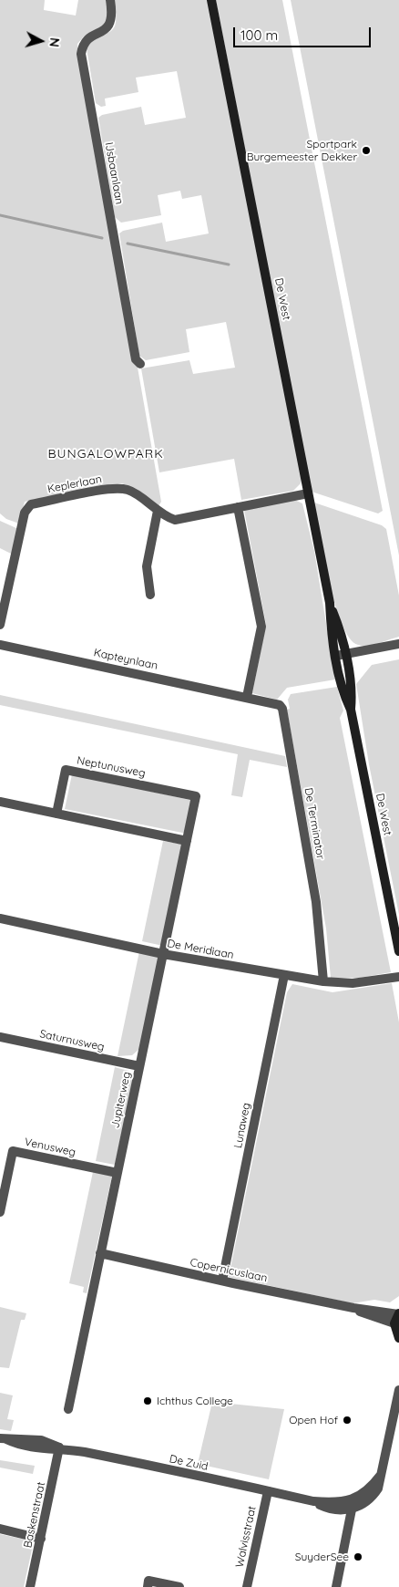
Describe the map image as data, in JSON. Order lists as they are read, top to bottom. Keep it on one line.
{"streets":{"main road":["De West"],"street":["IJsbaanlaan","Keplerlaan","Kapteynlaan","Neptunusweg","De Terminator","De Meridiaan","Saturnusweg","Jupiterweg","Lunaweg","Venusweg","Copernicuslaan","De Zuid","Baskenstraat","Walvisstraat"]},"crossings":[["De West","Keplerlaan"],["Kapteynlaan","De Terminator"],["Neptunusweg","Jupiterweg"],["De Terminator","De Meridiaan"],["De Meridiaan","Jupiterweg"],["De Meridiaan","Lunaweg"],["Saturnusweg","Jupiterweg"],["Jupiterweg","Venusweg"],["Jupiterweg","Copernicuslaan"],["Lunaweg","Copernicuslaan"],["De Zuid","Baskenstraat"],["De Zuid","Walvisstraat"]],"districts":["BUNGALOWPARK"],"places":["Sportpark Burgemeester Dekker","Ichthus College","Open Hof","SuyderSee"],"scale_bar":"100 m","north":"right"}
